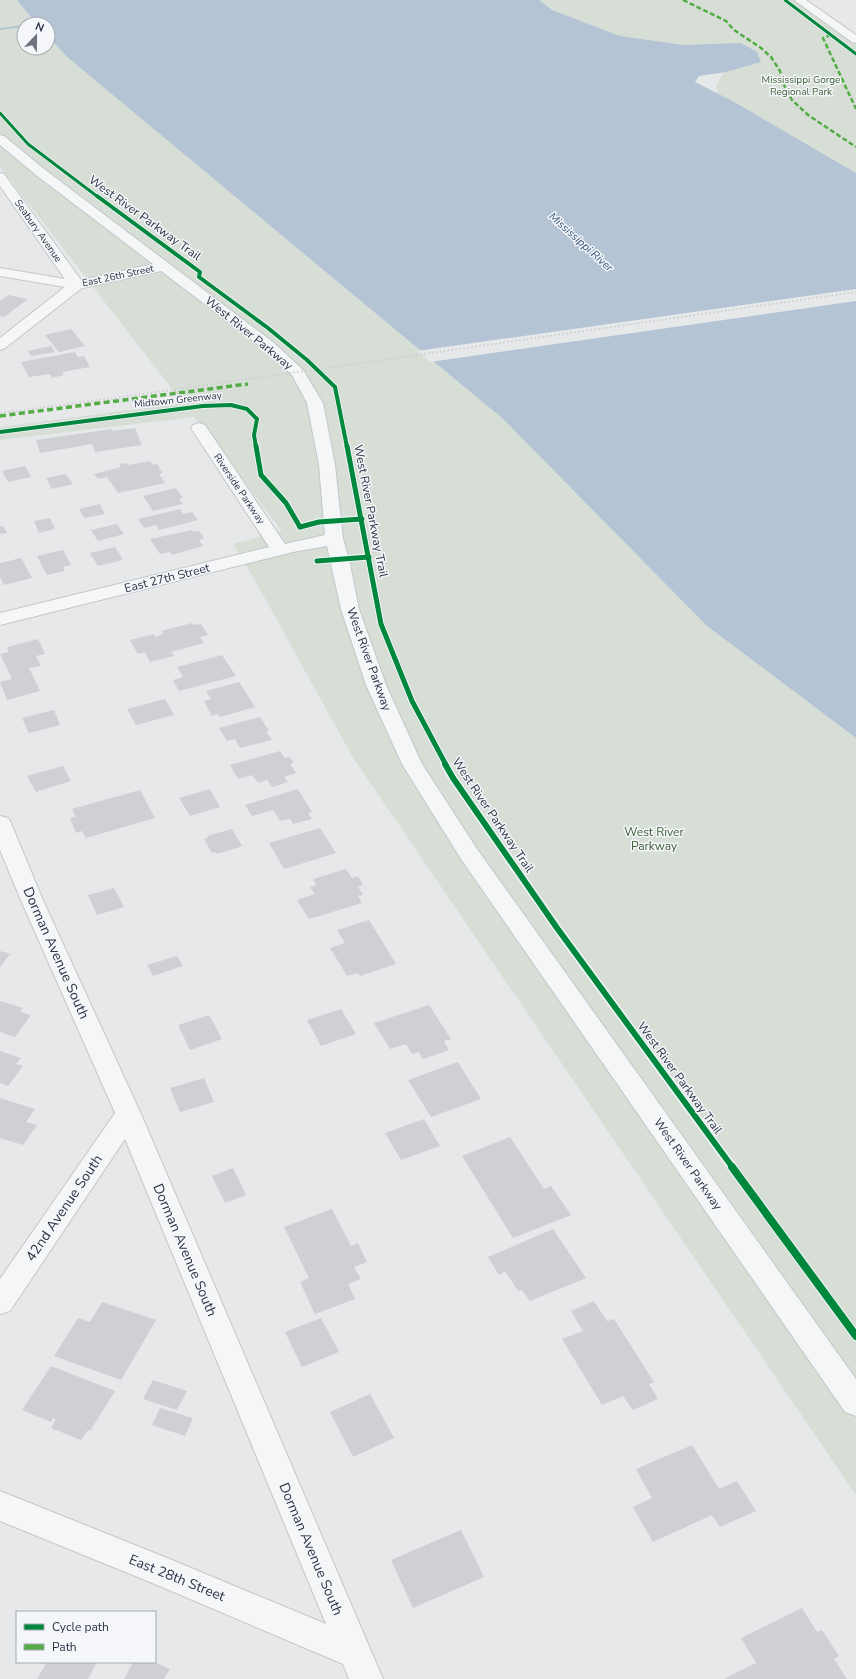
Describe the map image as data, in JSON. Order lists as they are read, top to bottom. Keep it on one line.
{"streets":{"street":["Seabury Avenue","East 26th Street","West River Parkway","Riverside Parkway","East 27th Street","Dorman Avenue South","42nd Avenue South","East 28th Street"],"cycle path":["West River Parkway Trail","Midtown Greenway"]},"crossings":[["Seabury Avenue","East 26th Street"],["East 26th Street","West River Parkway"],["West River Parkway","East 27th Street"],["Riverside Parkway","East 27th Street"],["Dorman Avenue South","42nd Avenue South"],["Dorman Avenue South","East 28th Street"]],"water":["Mississippi River"],"parks":["Mississippi Gorge Regional Park","West River Parkway"],"legend":["Cycle path","Path"],"north":"top"}
